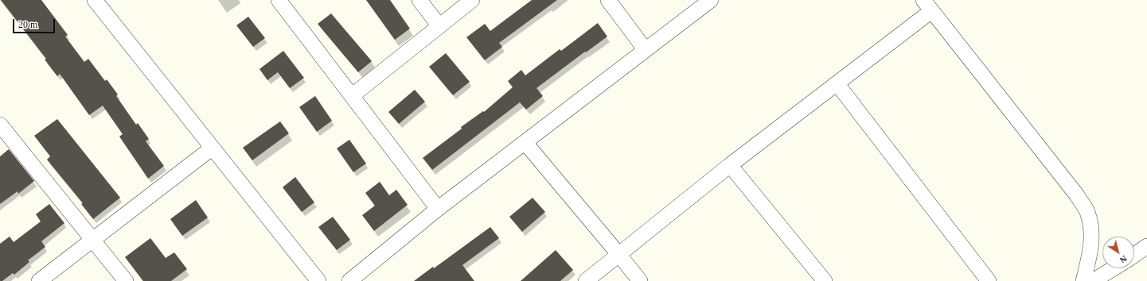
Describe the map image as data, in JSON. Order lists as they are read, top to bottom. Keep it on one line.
{"scale_bar":"20 m","north":"bottom right"}
